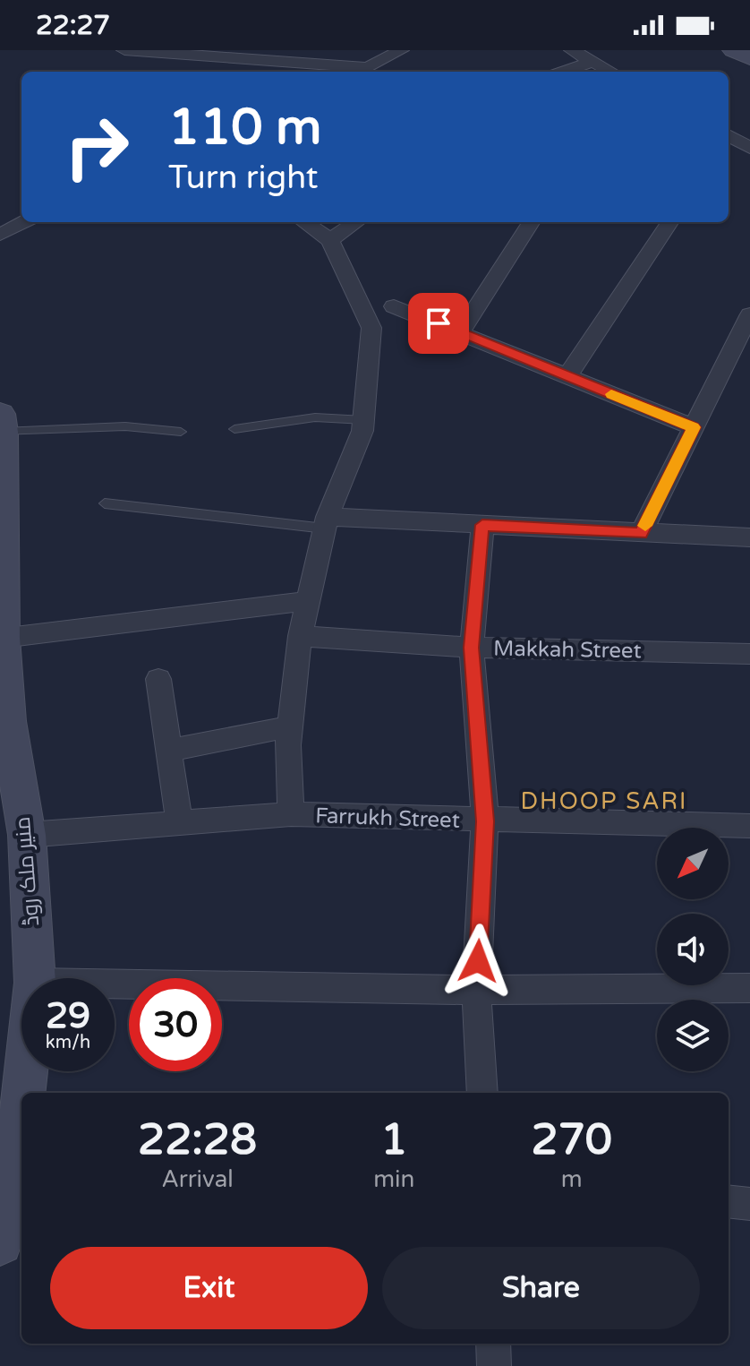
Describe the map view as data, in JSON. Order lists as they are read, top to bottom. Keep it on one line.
{"streets":{"street":["Makkah Street","Farrukh Street","منیر ملک روڈ"]},"crossings":[["Farrukh Street","منیر ملک روڈ"]],"districts":["DHOOP SARI"],"north":"bottom left","page":{"status":"22:27","turn":["110 m","Turn right"],"speed":"29 km/h","limit":"30","eta":["22:28","Arrival","1","min","270","m"],"buttons":["Exit","Share"]}}
